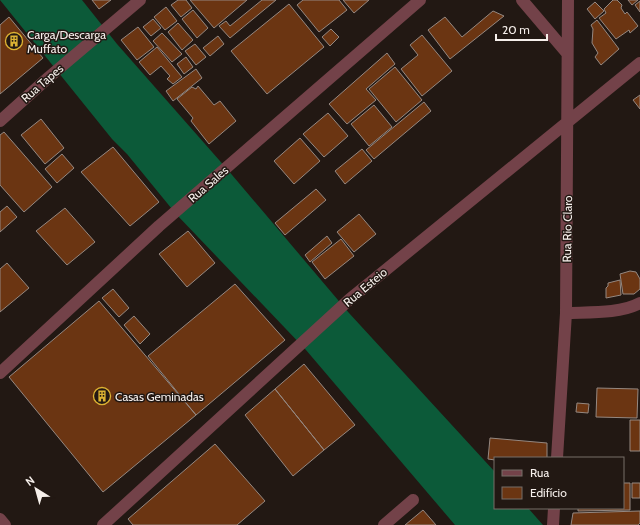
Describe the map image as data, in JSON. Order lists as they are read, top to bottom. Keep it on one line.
{"streets":{"street":["Rua Tapes","Rua Sales","Rua Rio Claro","Rua Esteio"]},"crossings":[["Rua Rio Claro","Rua Esteio"]],"places":{"building":["Carga/Descarga Muffato","Casas Geminadas"]},"legend":["Rua","Edifício"],"scale_bar":"20 m","north":"top left"}
